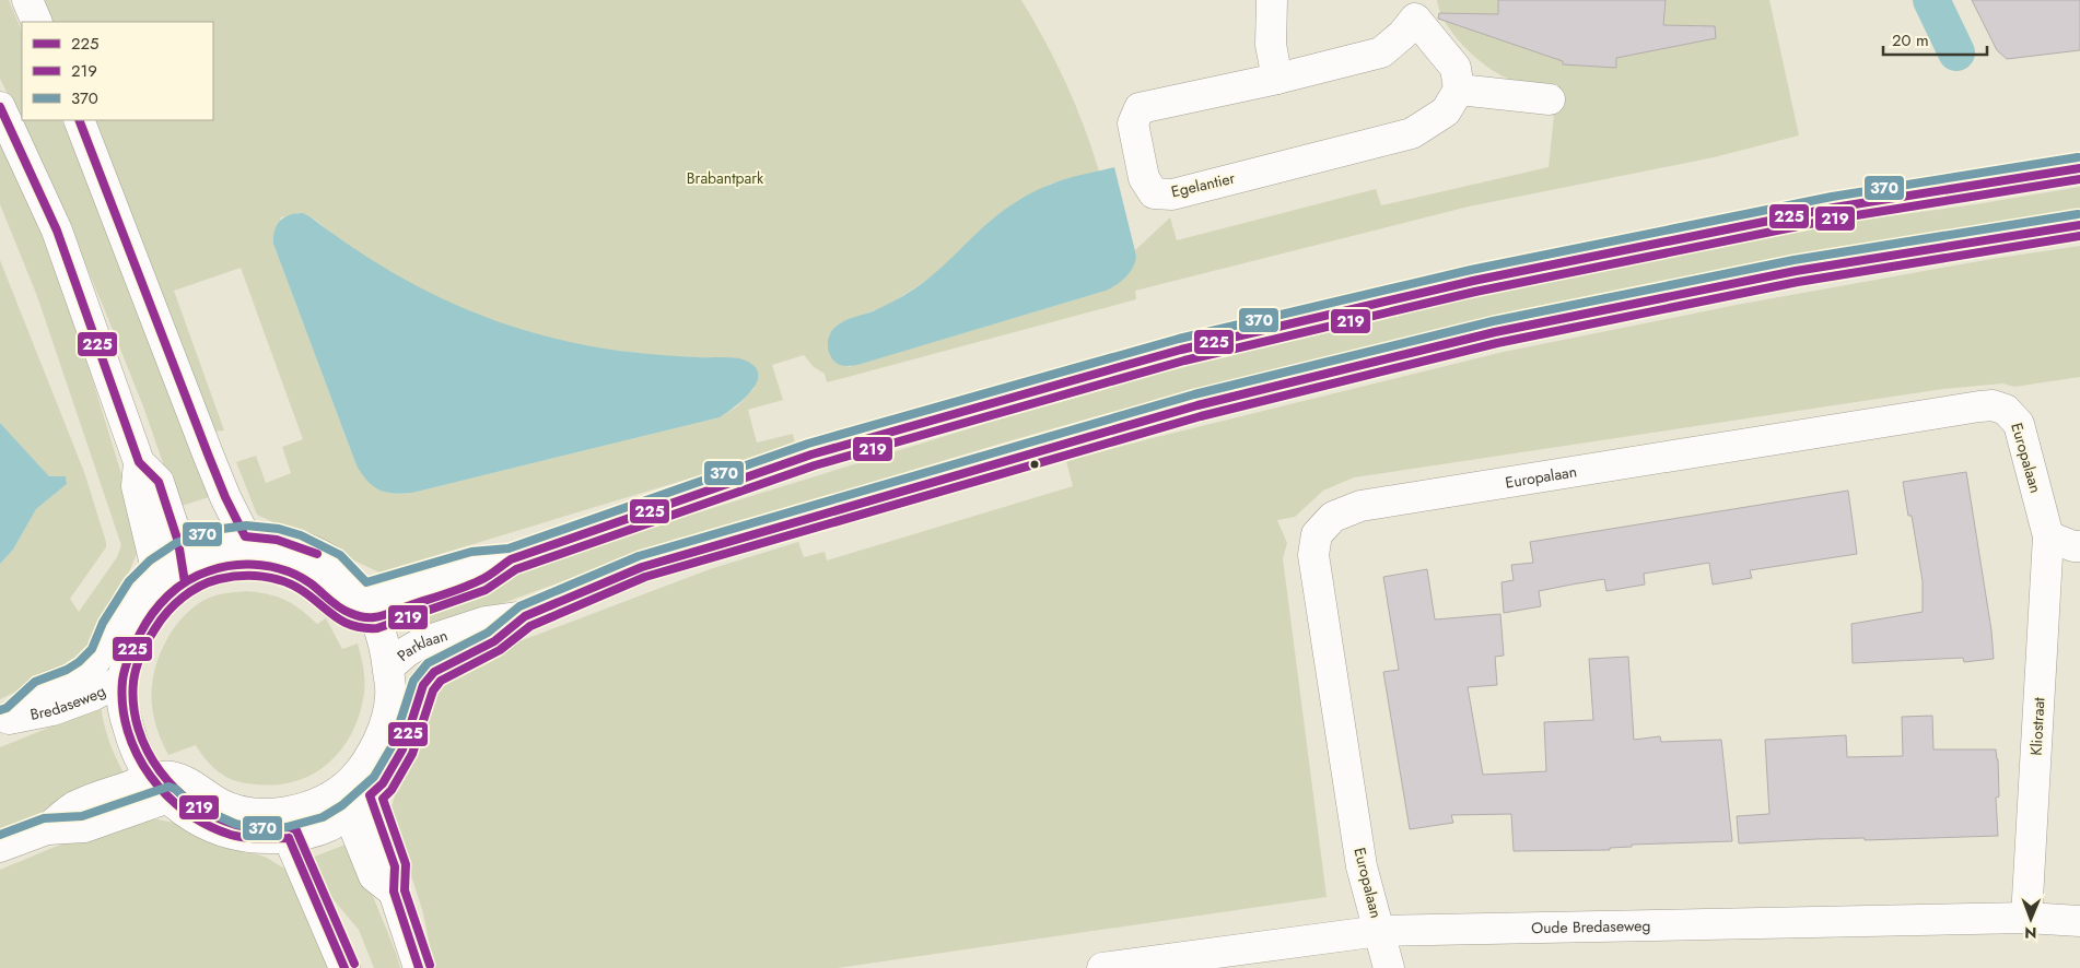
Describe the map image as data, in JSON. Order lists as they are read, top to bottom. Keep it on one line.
{"streets":{"street":["Egelantier","Europalaan","Parklaan","Bredaseweg","Kliostraat","Oude Bredaseweg"]},"crossings":[["Europalaan","Kliostraat"],["Europalaan","Oude Bredaseweg"],["Kliostraat","Oude Bredaseweg"]],"parks":["Brabantpark"],"lines":["transit line 225","transit line 370","transit line 219"],"legend":["225","219","370"],"scale_bar":"20 m","north":"bottom"}
